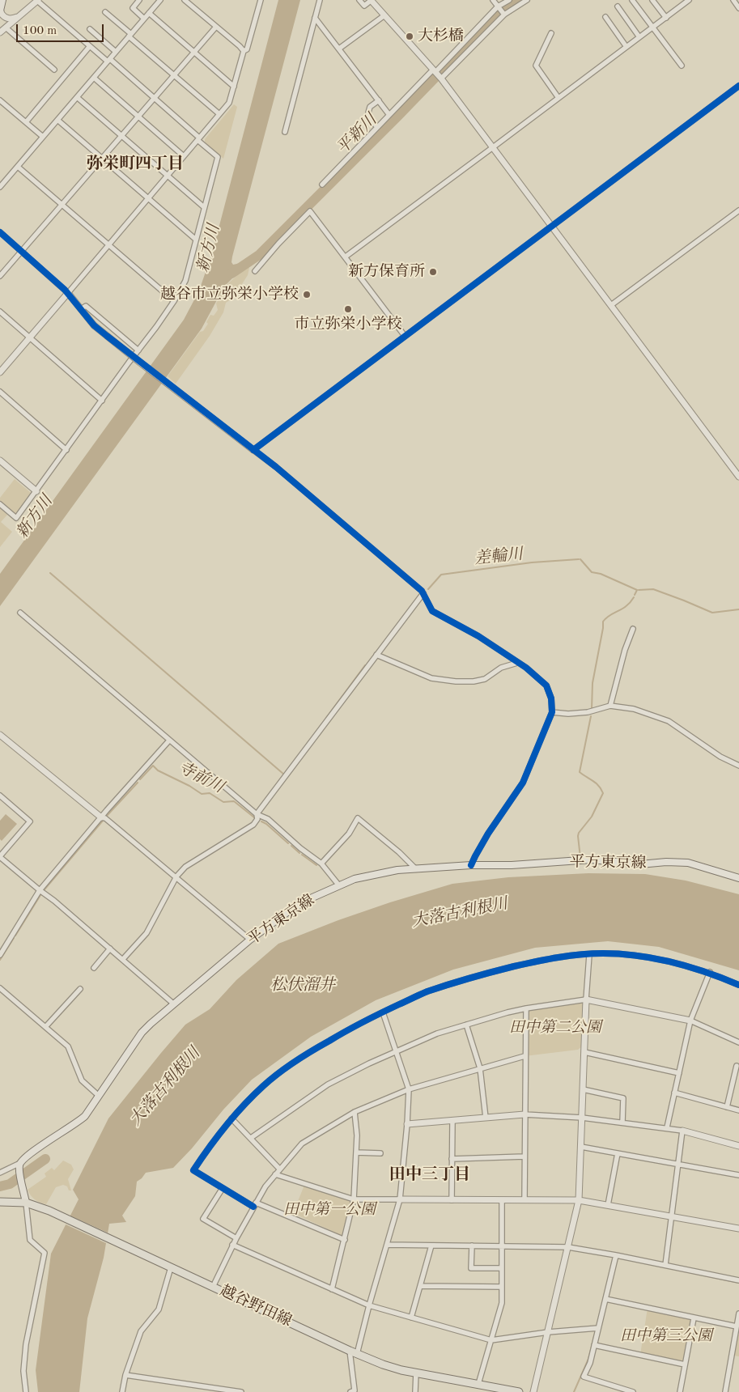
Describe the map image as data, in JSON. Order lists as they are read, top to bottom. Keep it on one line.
{"streets":{"main road":["平方東京線","越谷野田線"]},"districts":["弥栄町四丁目","田中三丁目"],"water":["平新川","新方川","差輪川","寺前川","大落古利根川","松伏溜井"],"parks":["田中第二公園","田中第一公園","田中第三公園"],"places":["大杉橋","新方保育所","越谷市立弥栄小学校","市立弥栄小学校"],"scale_bar":"100 m"}
